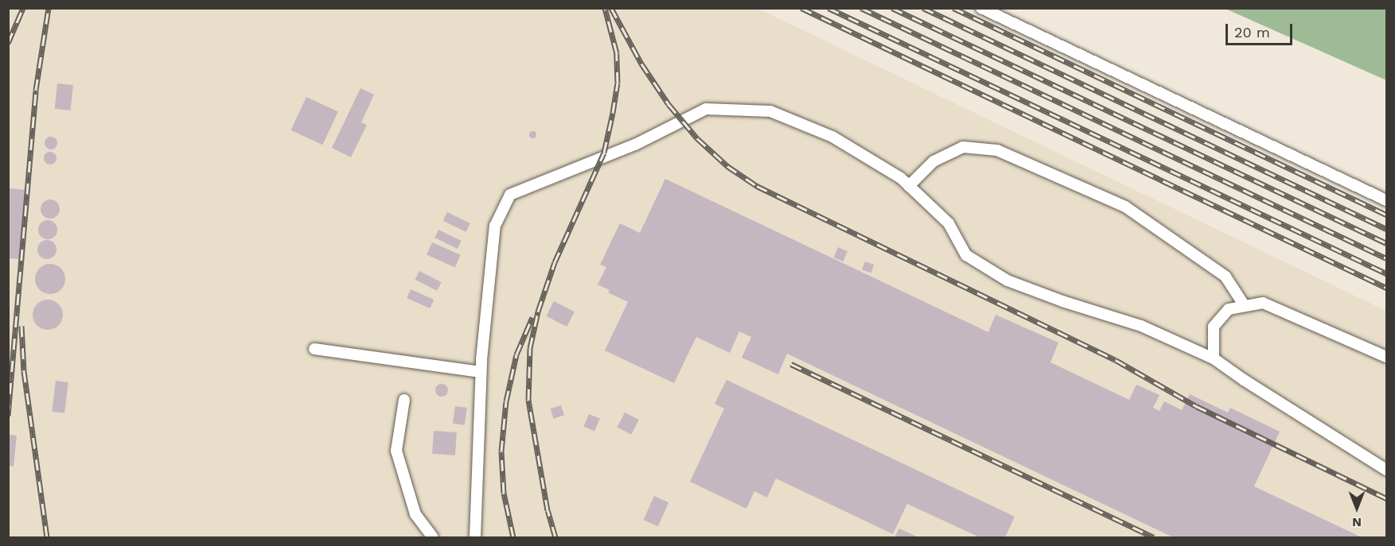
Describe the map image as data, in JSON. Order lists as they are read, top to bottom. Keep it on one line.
{"scale_bar":"20 m","north":"bottom"}
